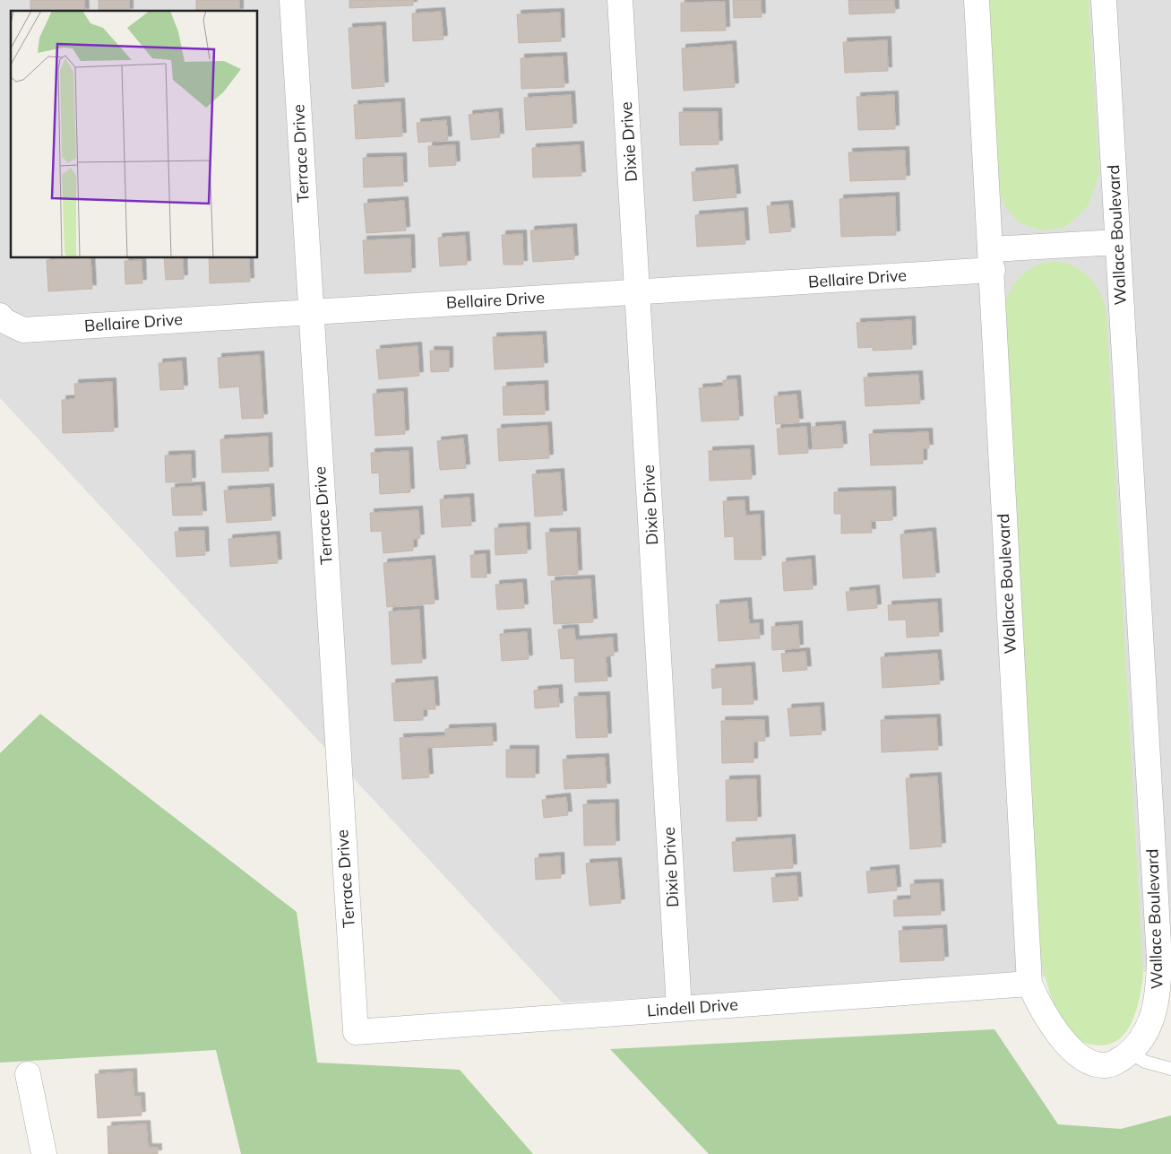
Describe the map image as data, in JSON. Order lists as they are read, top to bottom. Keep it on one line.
{"streets":{"street":["Dixie Drive","Terrace Drive","Wallace Boulevard","Bellaire Drive","Lindell Drive"]},"crossings":[["Dixie Drive","Bellaire Drive"],["Dixie Drive","Lindell Drive"],["Terrace Drive","Bellaire Drive"],["Terrace Drive","Lindell Drive"],["Wallace Boulevard","Bellaire Drive"],["Wallace Boulevard","Lindell Drive"]]}
